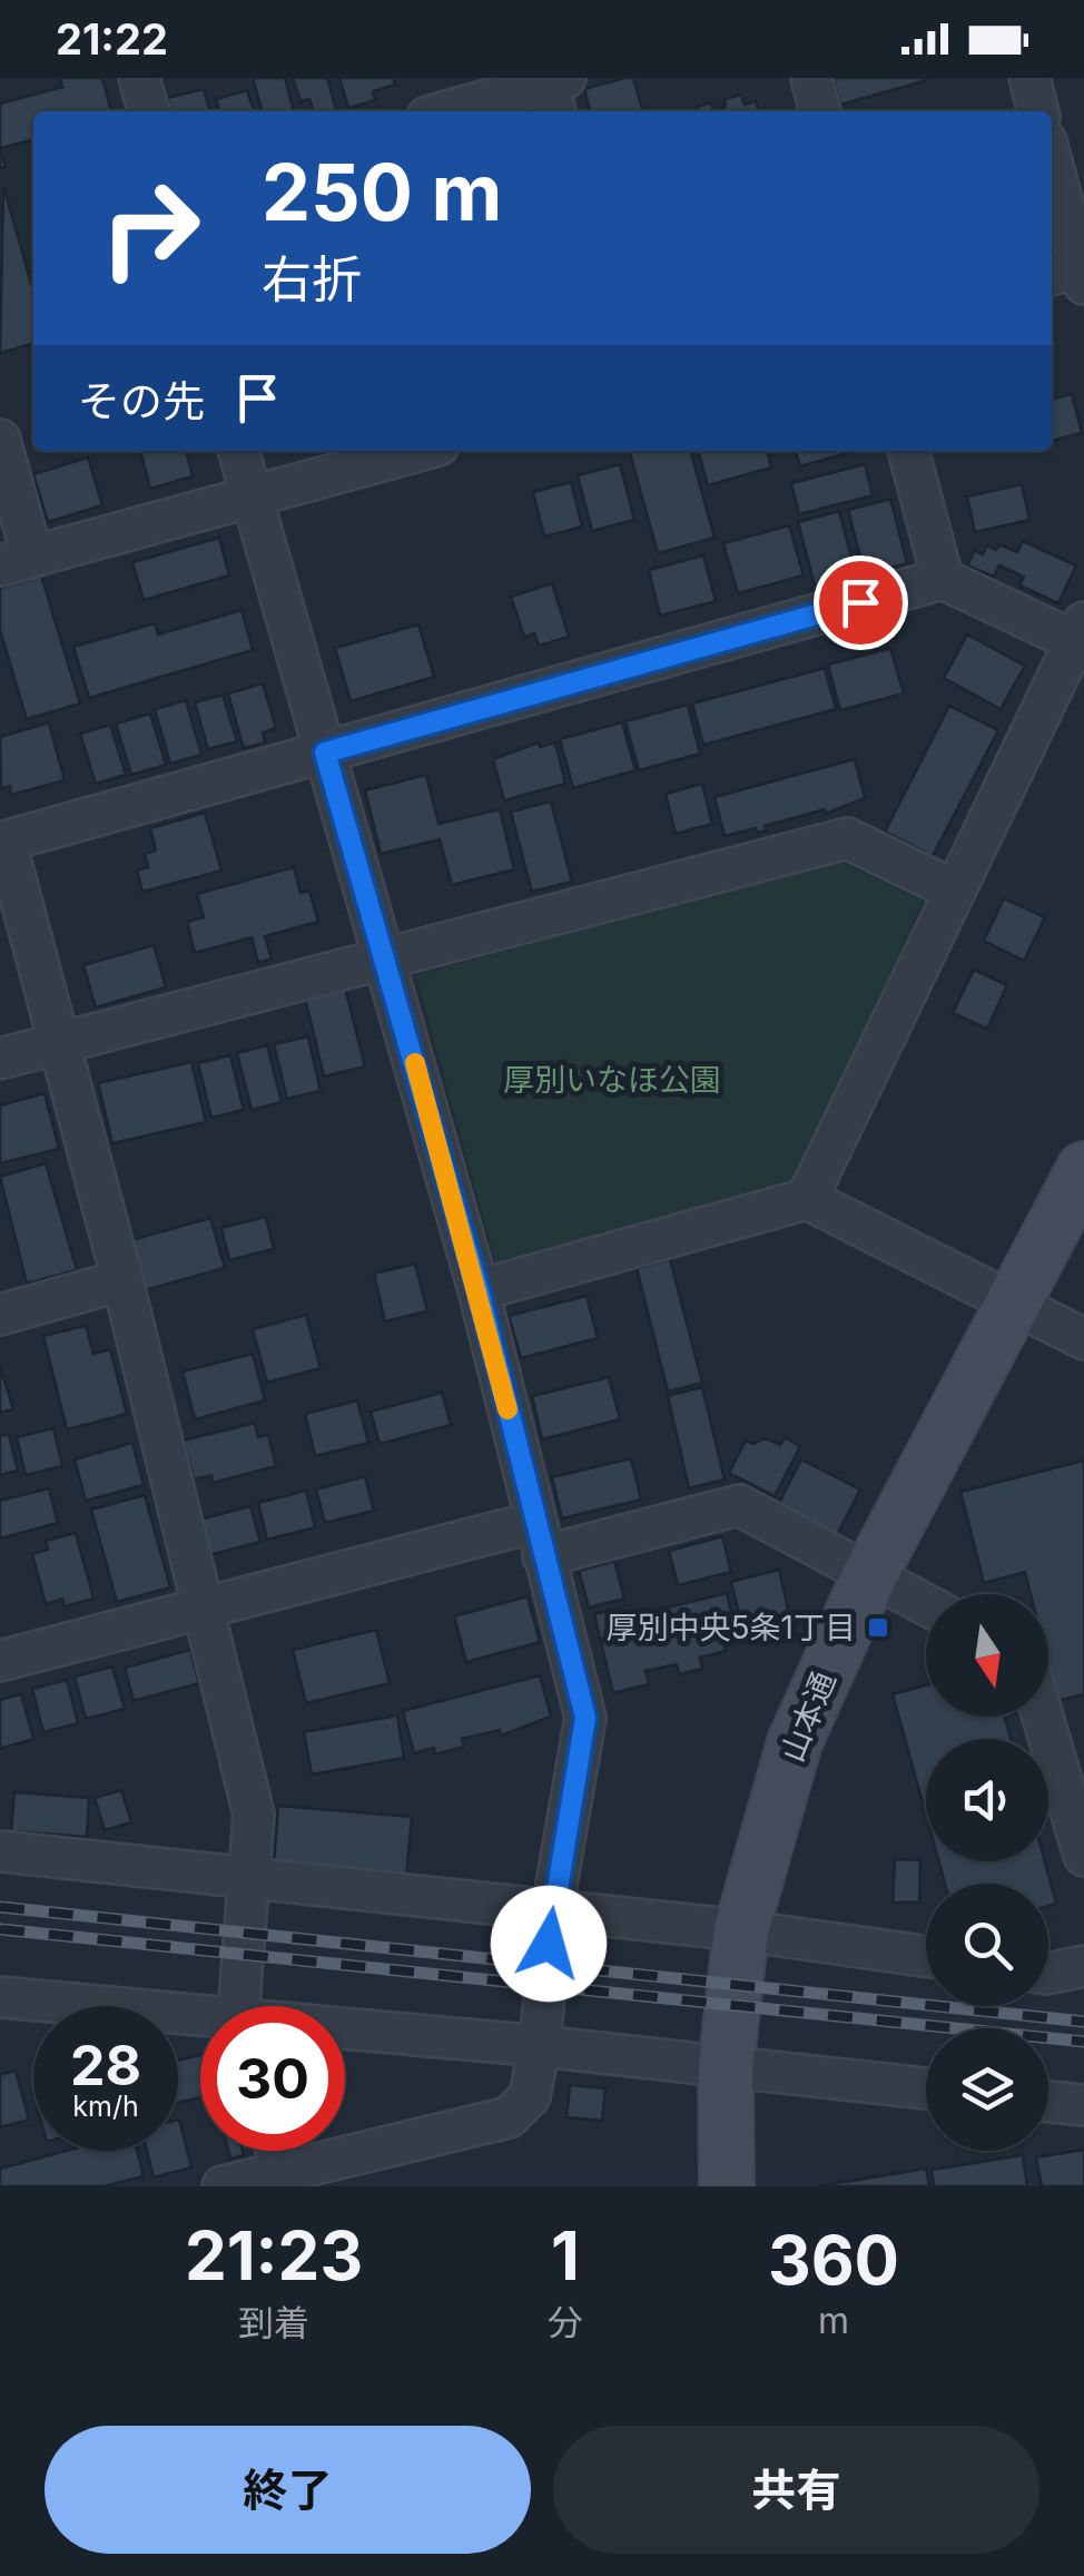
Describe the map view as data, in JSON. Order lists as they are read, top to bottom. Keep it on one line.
{"streets":{"street":["山本通"]},"parks":["厚別いなほ公園"],"places":{"transit":["厚別中央5条1丁目"]},"north":"bottom","page":{"status":"21:22","turn":["250 m","右折"],"then":"その先","speed":"28 km/h","limit":"30","eta":["21:23","到着","1","分","360","m"],"buttons":["終了","共有"]}}
